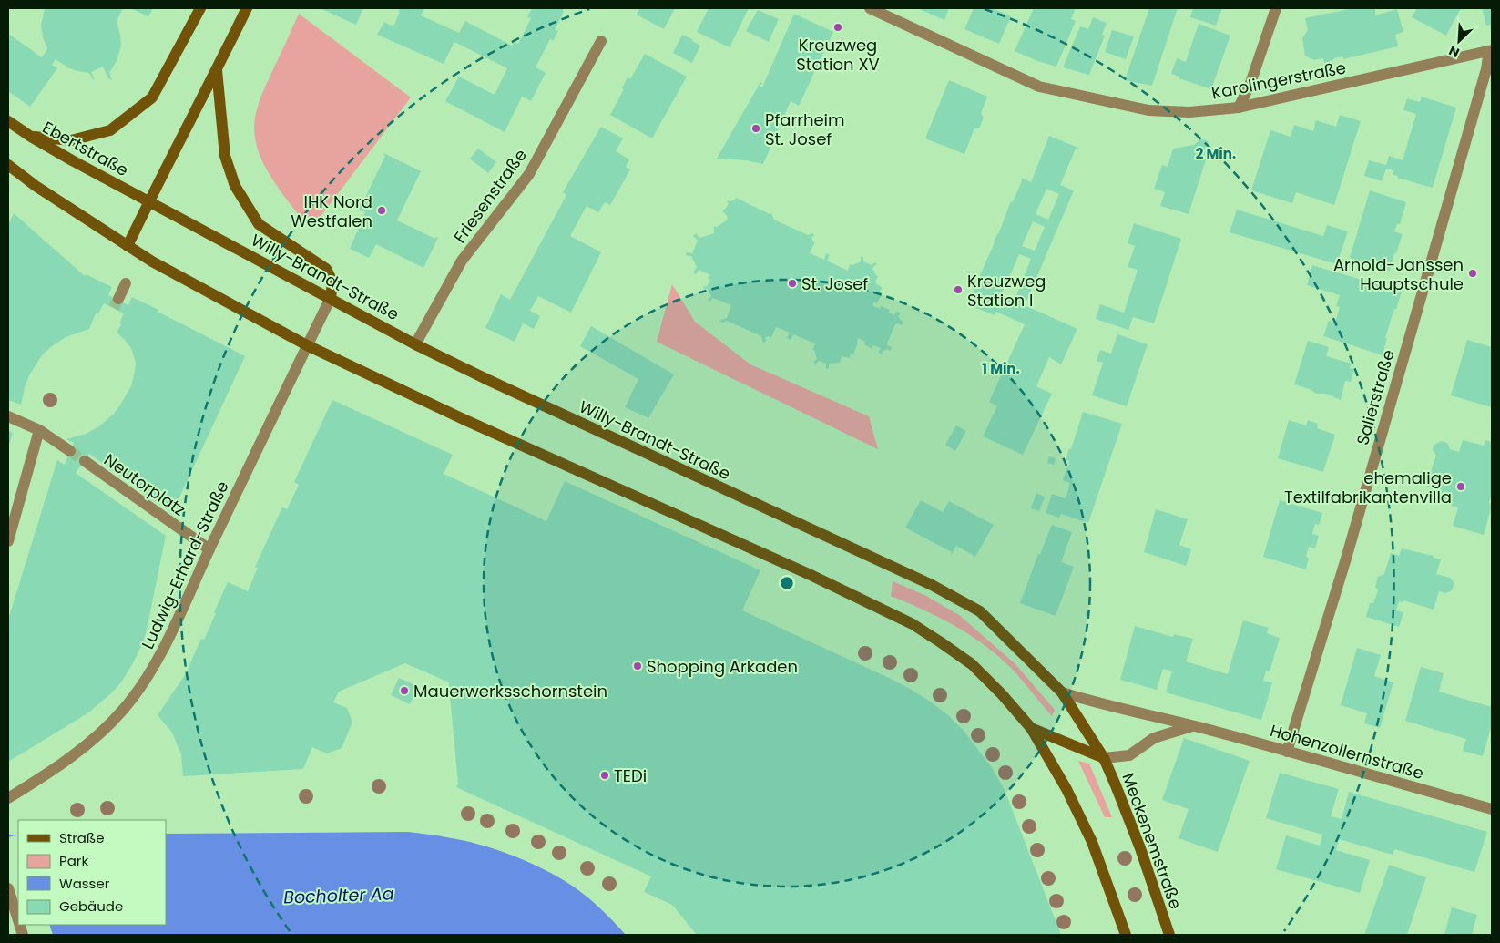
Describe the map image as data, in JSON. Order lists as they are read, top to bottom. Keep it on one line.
{"streets":{"main road":["Ebertstraße","Willy-Brandt-Straße","Meckenemstraße"],"street":["Karolingerstraße","Friesenstraße","Salierstraße","Neutorplatz","Ludwig-Erhard-Straße","Hohenzollernstraße"]},"crossings":[["Karolingerstraße","Salierstraße"],["Ebertstraße","Willy-Brandt-Straße"],["Friesenstraße","Willy-Brandt-Straße"],["Willy-Brandt-Straße","Ludwig-Erhard-Straße"],["Willy-Brandt-Straße","Hohenzollernstraße"],["Willy-Brandt-Straße","Meckenemstraße"],["Salierstraße","Hohenzollernstraße"],["Neutorplatz","Ludwig-Erhard-Straße"]],"water":["Bocholter Aa"],"places":["Kreuzweg Station XV","Pfarrheim St. Josef","IHK Nord Westfalen","Arnold-Janssen Hauptschule","St. Josef","Kreuzweg Station I","ehemalige Textilfabrikantenvilla","Shopping Arkaden","Mauerwerksschornstein","TEDi"],"legend":["Straße","Park","Wasser","Gebäude"],"north":"bottom left","rings":["2 Min.","1 Min."]}
